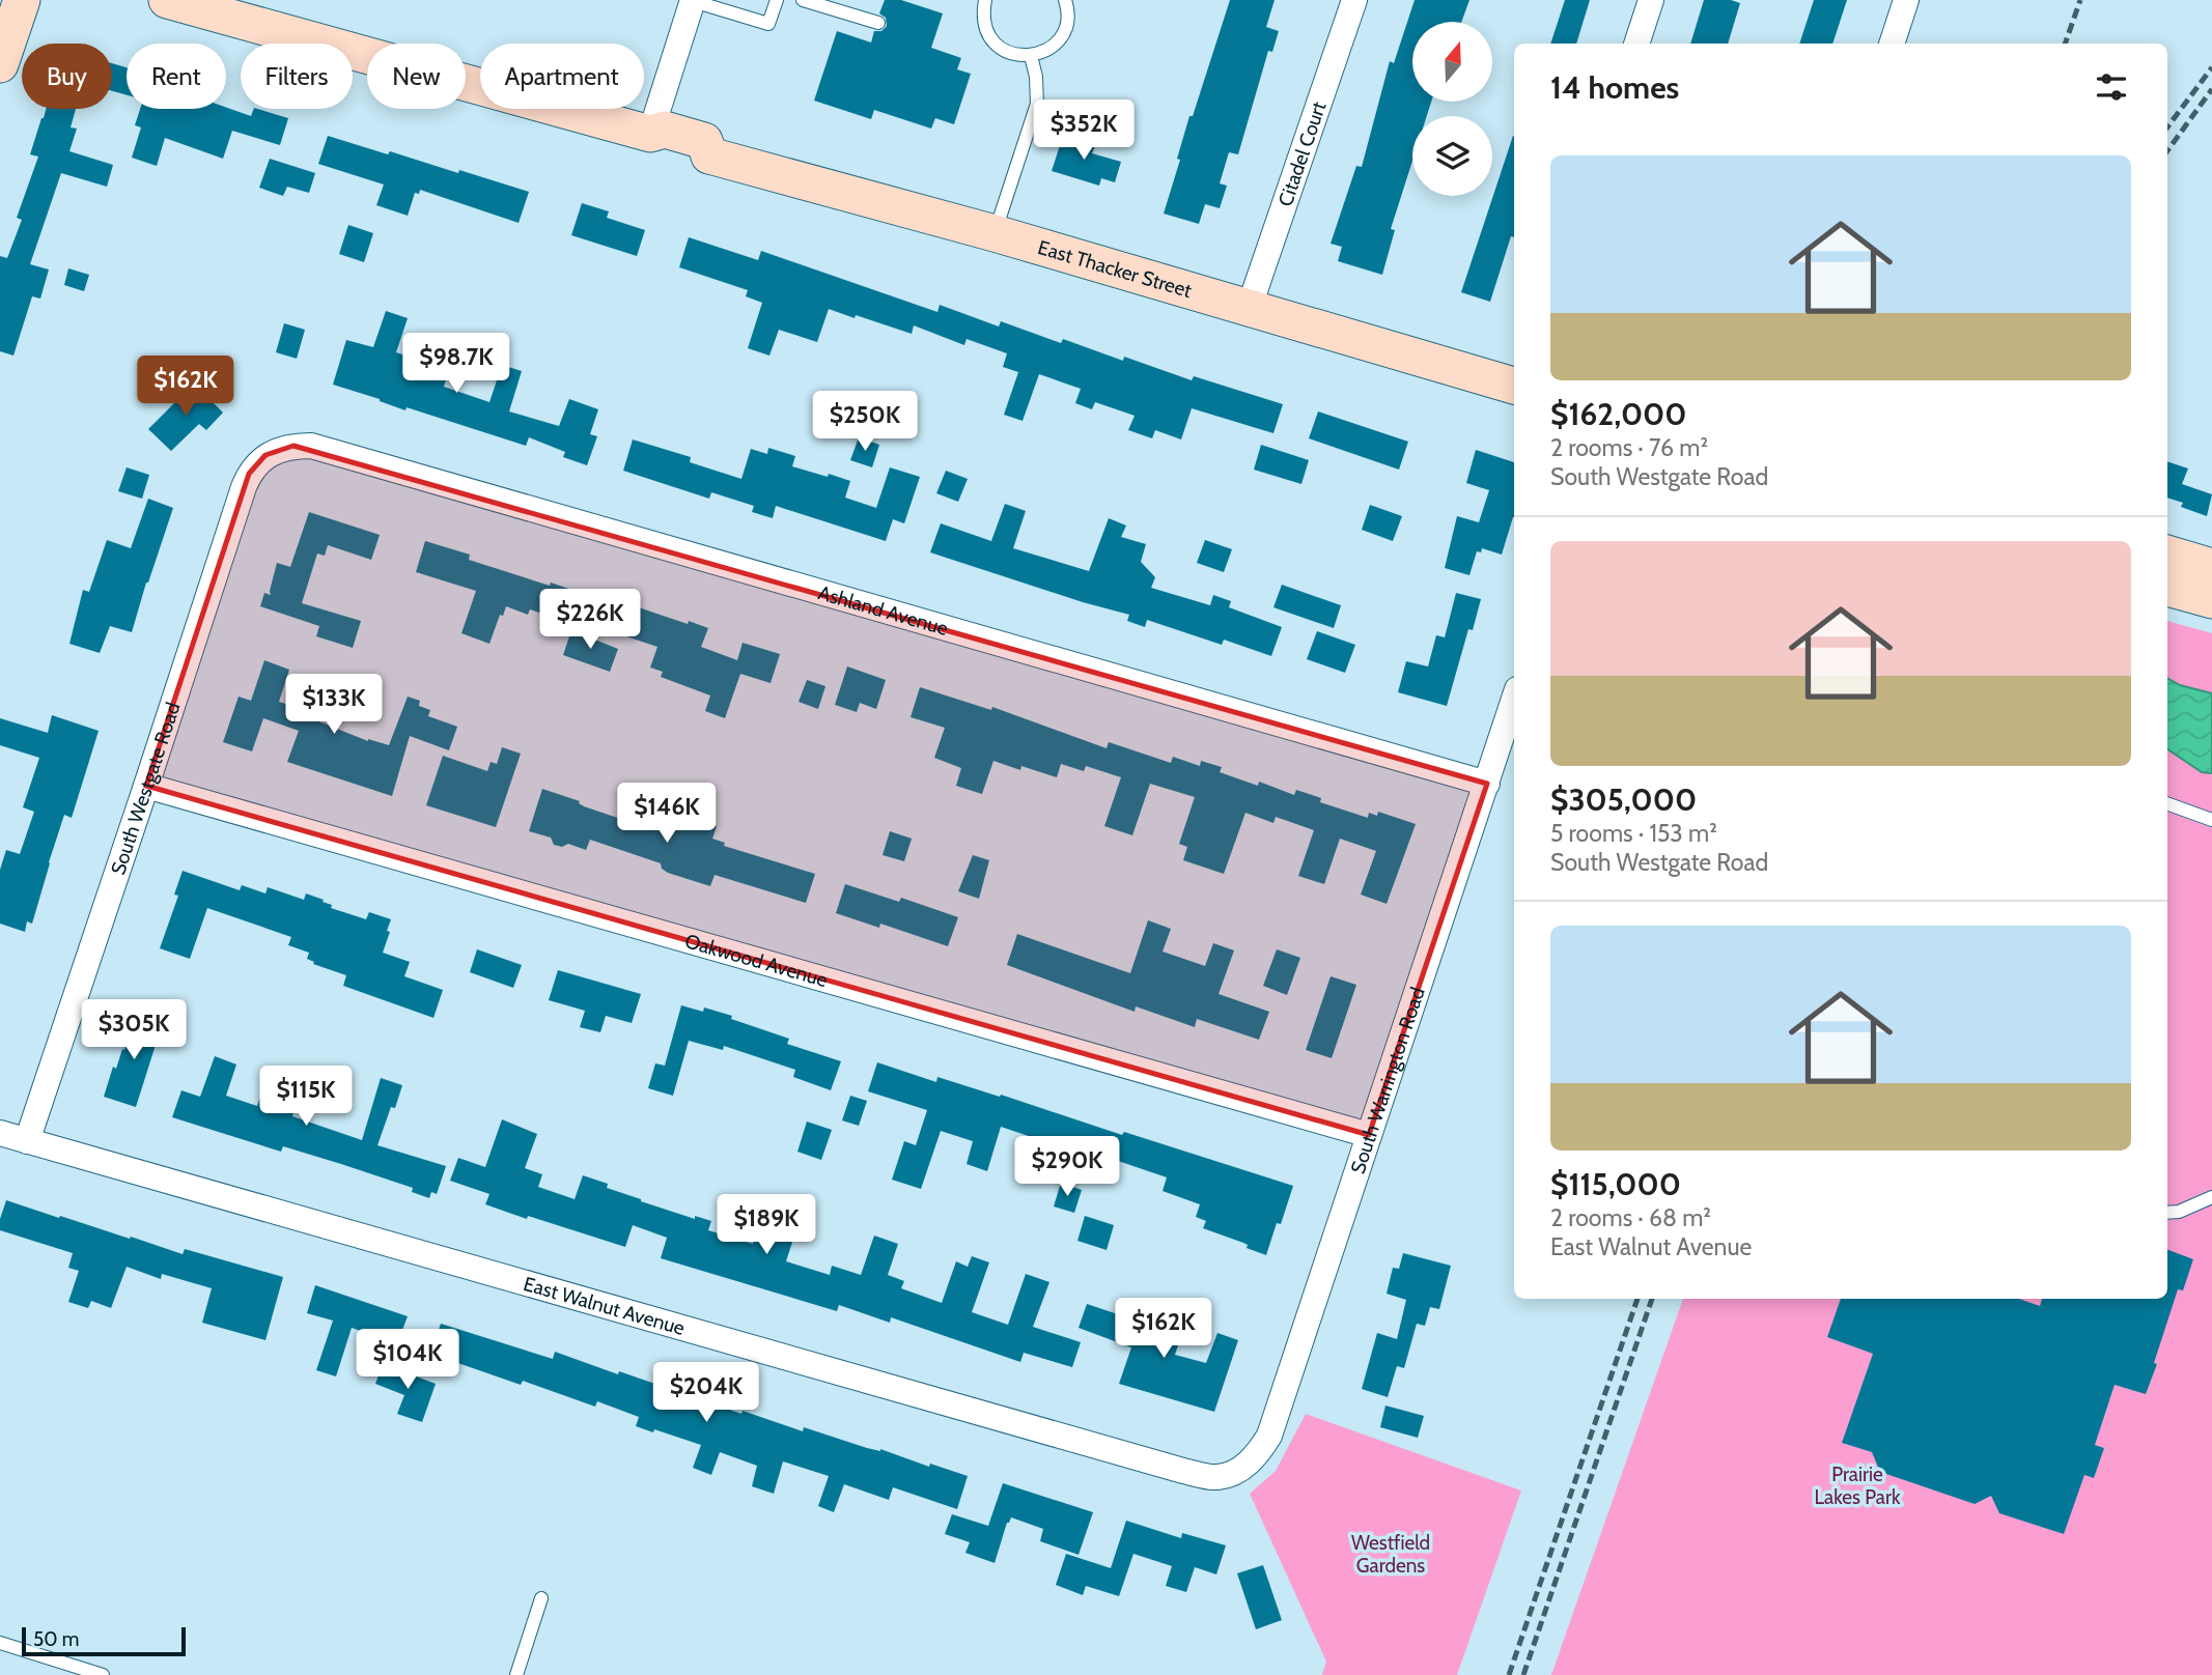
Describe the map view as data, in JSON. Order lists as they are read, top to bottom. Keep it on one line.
{"streets":{"main road":["East Thacker Street"],"street":["Citadel Court","Ashland Avenue","South Westgate Road","Oakwood Avenue","South Warrington Road","East Walnut Avenue"]},"crossings":[["Citadel Court","East Thacker Street"],["Ashland Avenue","South Westgate Road"],["Ashland Avenue","South Warrington Road"],["South Westgate Road","Oakwood Avenue"],["South Westgate Road","East Walnut Avenue"],["Oakwood Avenue","South Warrington Road"],["South Warrington Road","East Walnut Avenue"]],"parks":["Prairie Lakes Park","Westfield Gardens"],"scale_bar":"50 m","north":"top","page":{"chip":["Buy","Rent","Filters","New","Apartment"],"heading":"14 homes","price":["$352K","$98.7K","$162K","$250K","$226K","$133K","$146K","$305K","$115K","$290K","$189K","$162K","$104K","$204K"],"list":[{"name":"$162,000","note":"2 rooms · 76 m² · South Westgate Road"},{"name":"$305,000","note":"5 rooms · 153 m² · South Westgate Road"},{"name":"$115,000","note":"2 rooms · 68 m² · East Walnut Avenue"}],"scale":"50 m"}}
